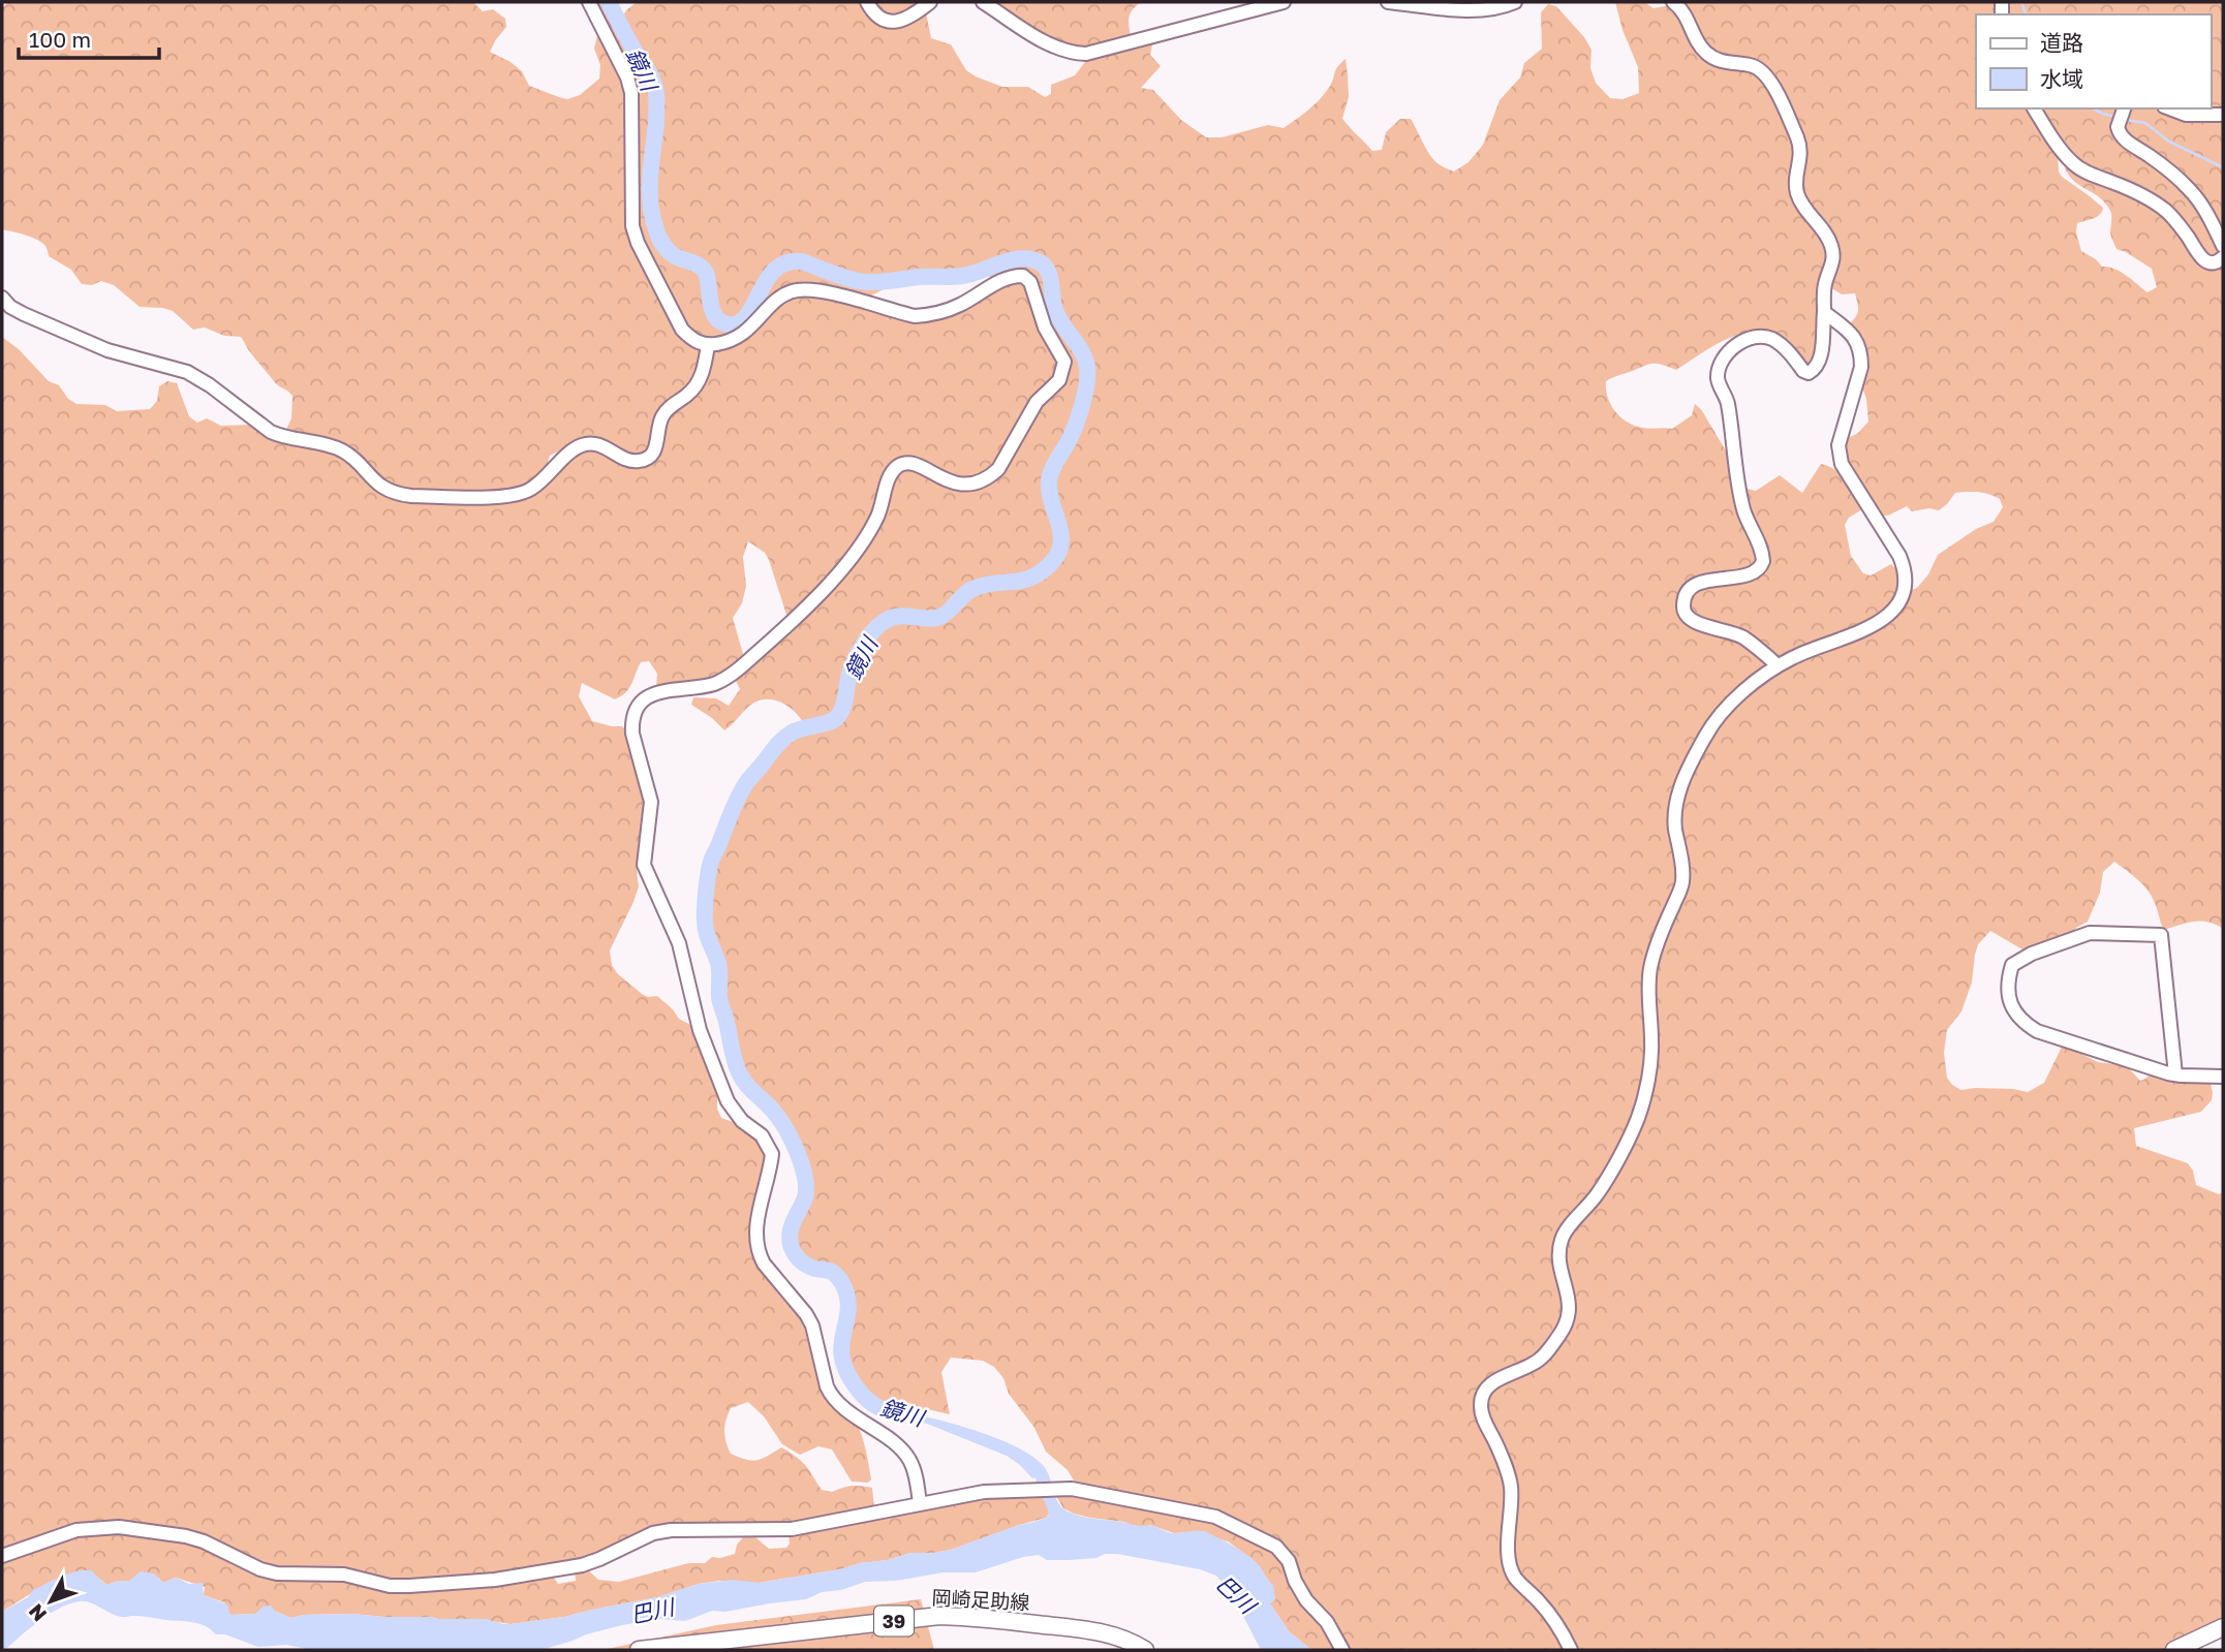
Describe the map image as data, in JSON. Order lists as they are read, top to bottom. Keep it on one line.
{"streets":{"main road":["岡崎足助線","39"]},"water":["鏡川","巴川"],"legend":["道路","水域"],"scale_bar":"100 m","north":"bottom left"}
